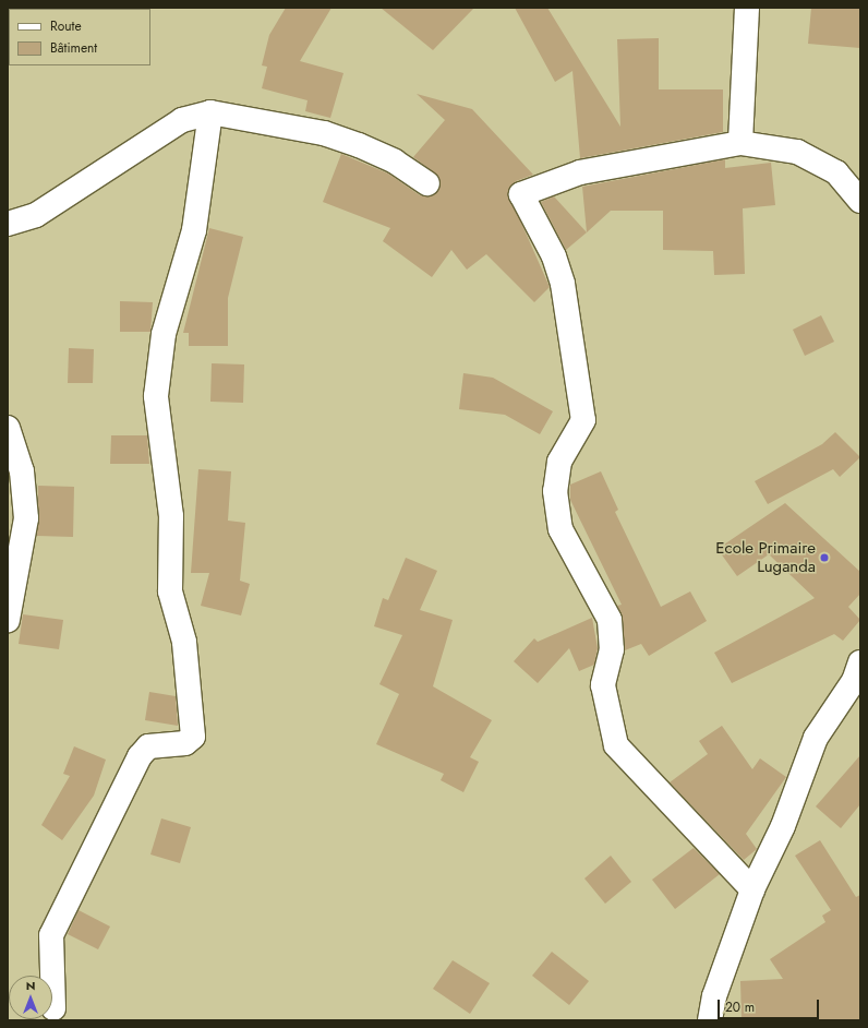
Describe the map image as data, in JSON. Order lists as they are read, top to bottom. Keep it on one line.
{"places":["Ecole Primaire Luganda"],"legend":["Route","Bâtiment"],"scale_bar":"20 m","north":"top"}
